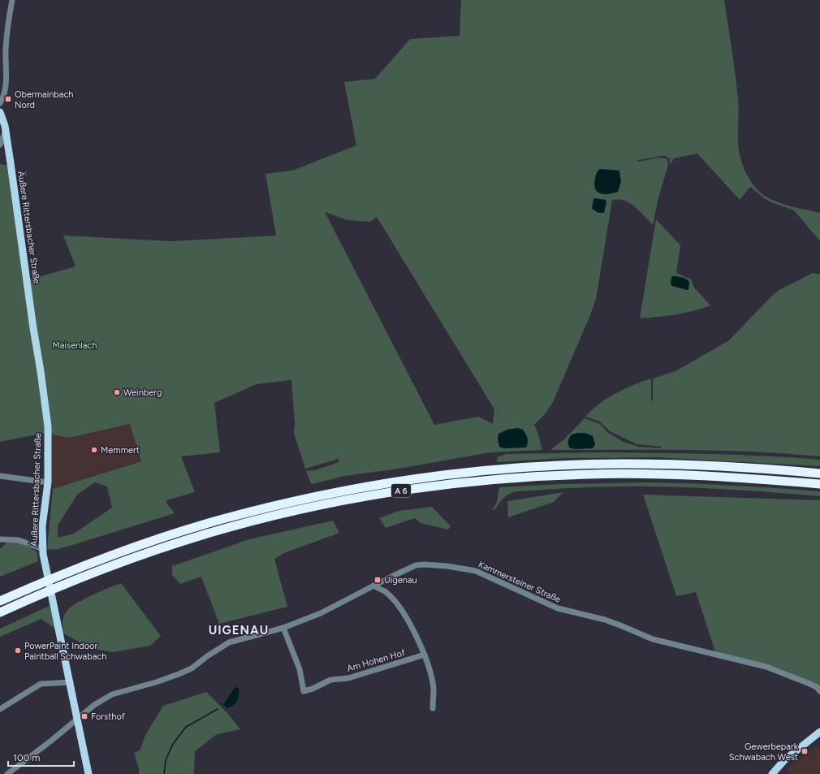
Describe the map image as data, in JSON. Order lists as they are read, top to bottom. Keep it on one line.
{"streets":{"highway":["A 6"],"main road":["Äußere Rittersbacher Straße"],"street":["Kammersteiner Straße","Am Hohen Hof"]},"crossings":[["Äußere Rittersbacher Straße","Kammersteiner Straße"],["Kammersteiner Straße","Am Hohen Hof"]],"districts":["UIGENAU"],"parks":["Maisenlach"],"places":{"transit":["Obermainbach Nord","Uigenau","Forsthof","Gewerbepark Schwabach West"],"other":["Weinberg","Memmert","PowerPaint Indoor Paintball Schwabach"]},"scale_bar":"100 m"}
